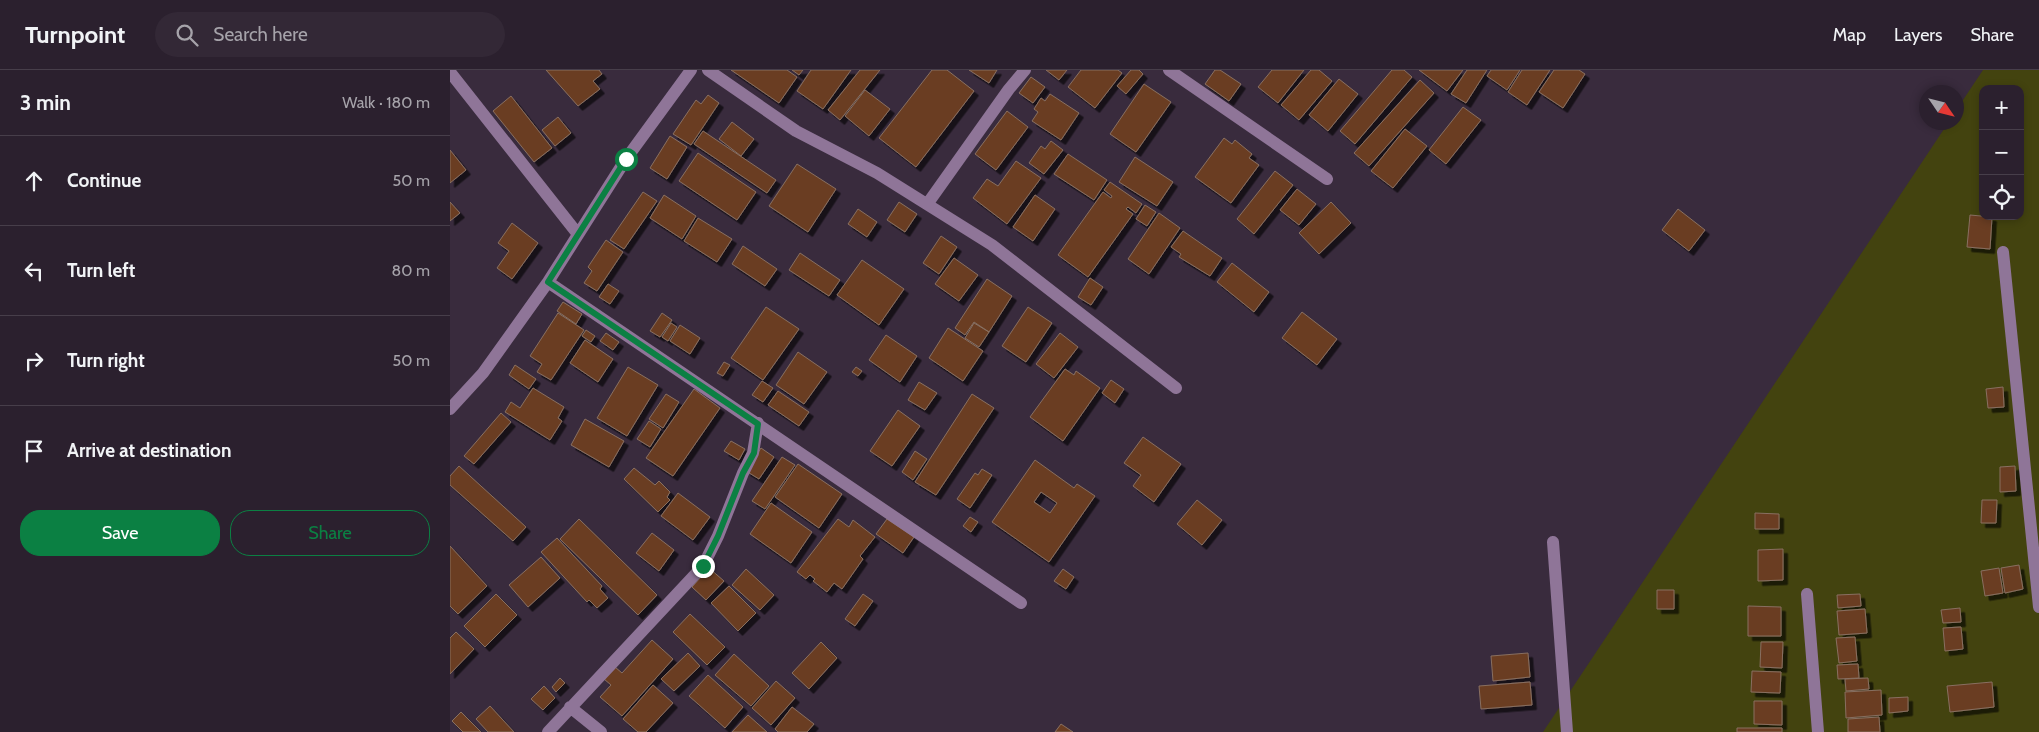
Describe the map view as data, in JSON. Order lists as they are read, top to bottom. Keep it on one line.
{"north":"bottom right","page":{"header":"Turnpoint","search":"Search here","nav":["Map","Layers","Share"],"heading":["3 min","Walk · 180 m"],"map_buttons":["+","−"],"list":[["Continue","50 m"],["Turn left","80 m"],["Turn right","50 m"],"Arrive at destination"],"buttons":["Save","Share"]}}
